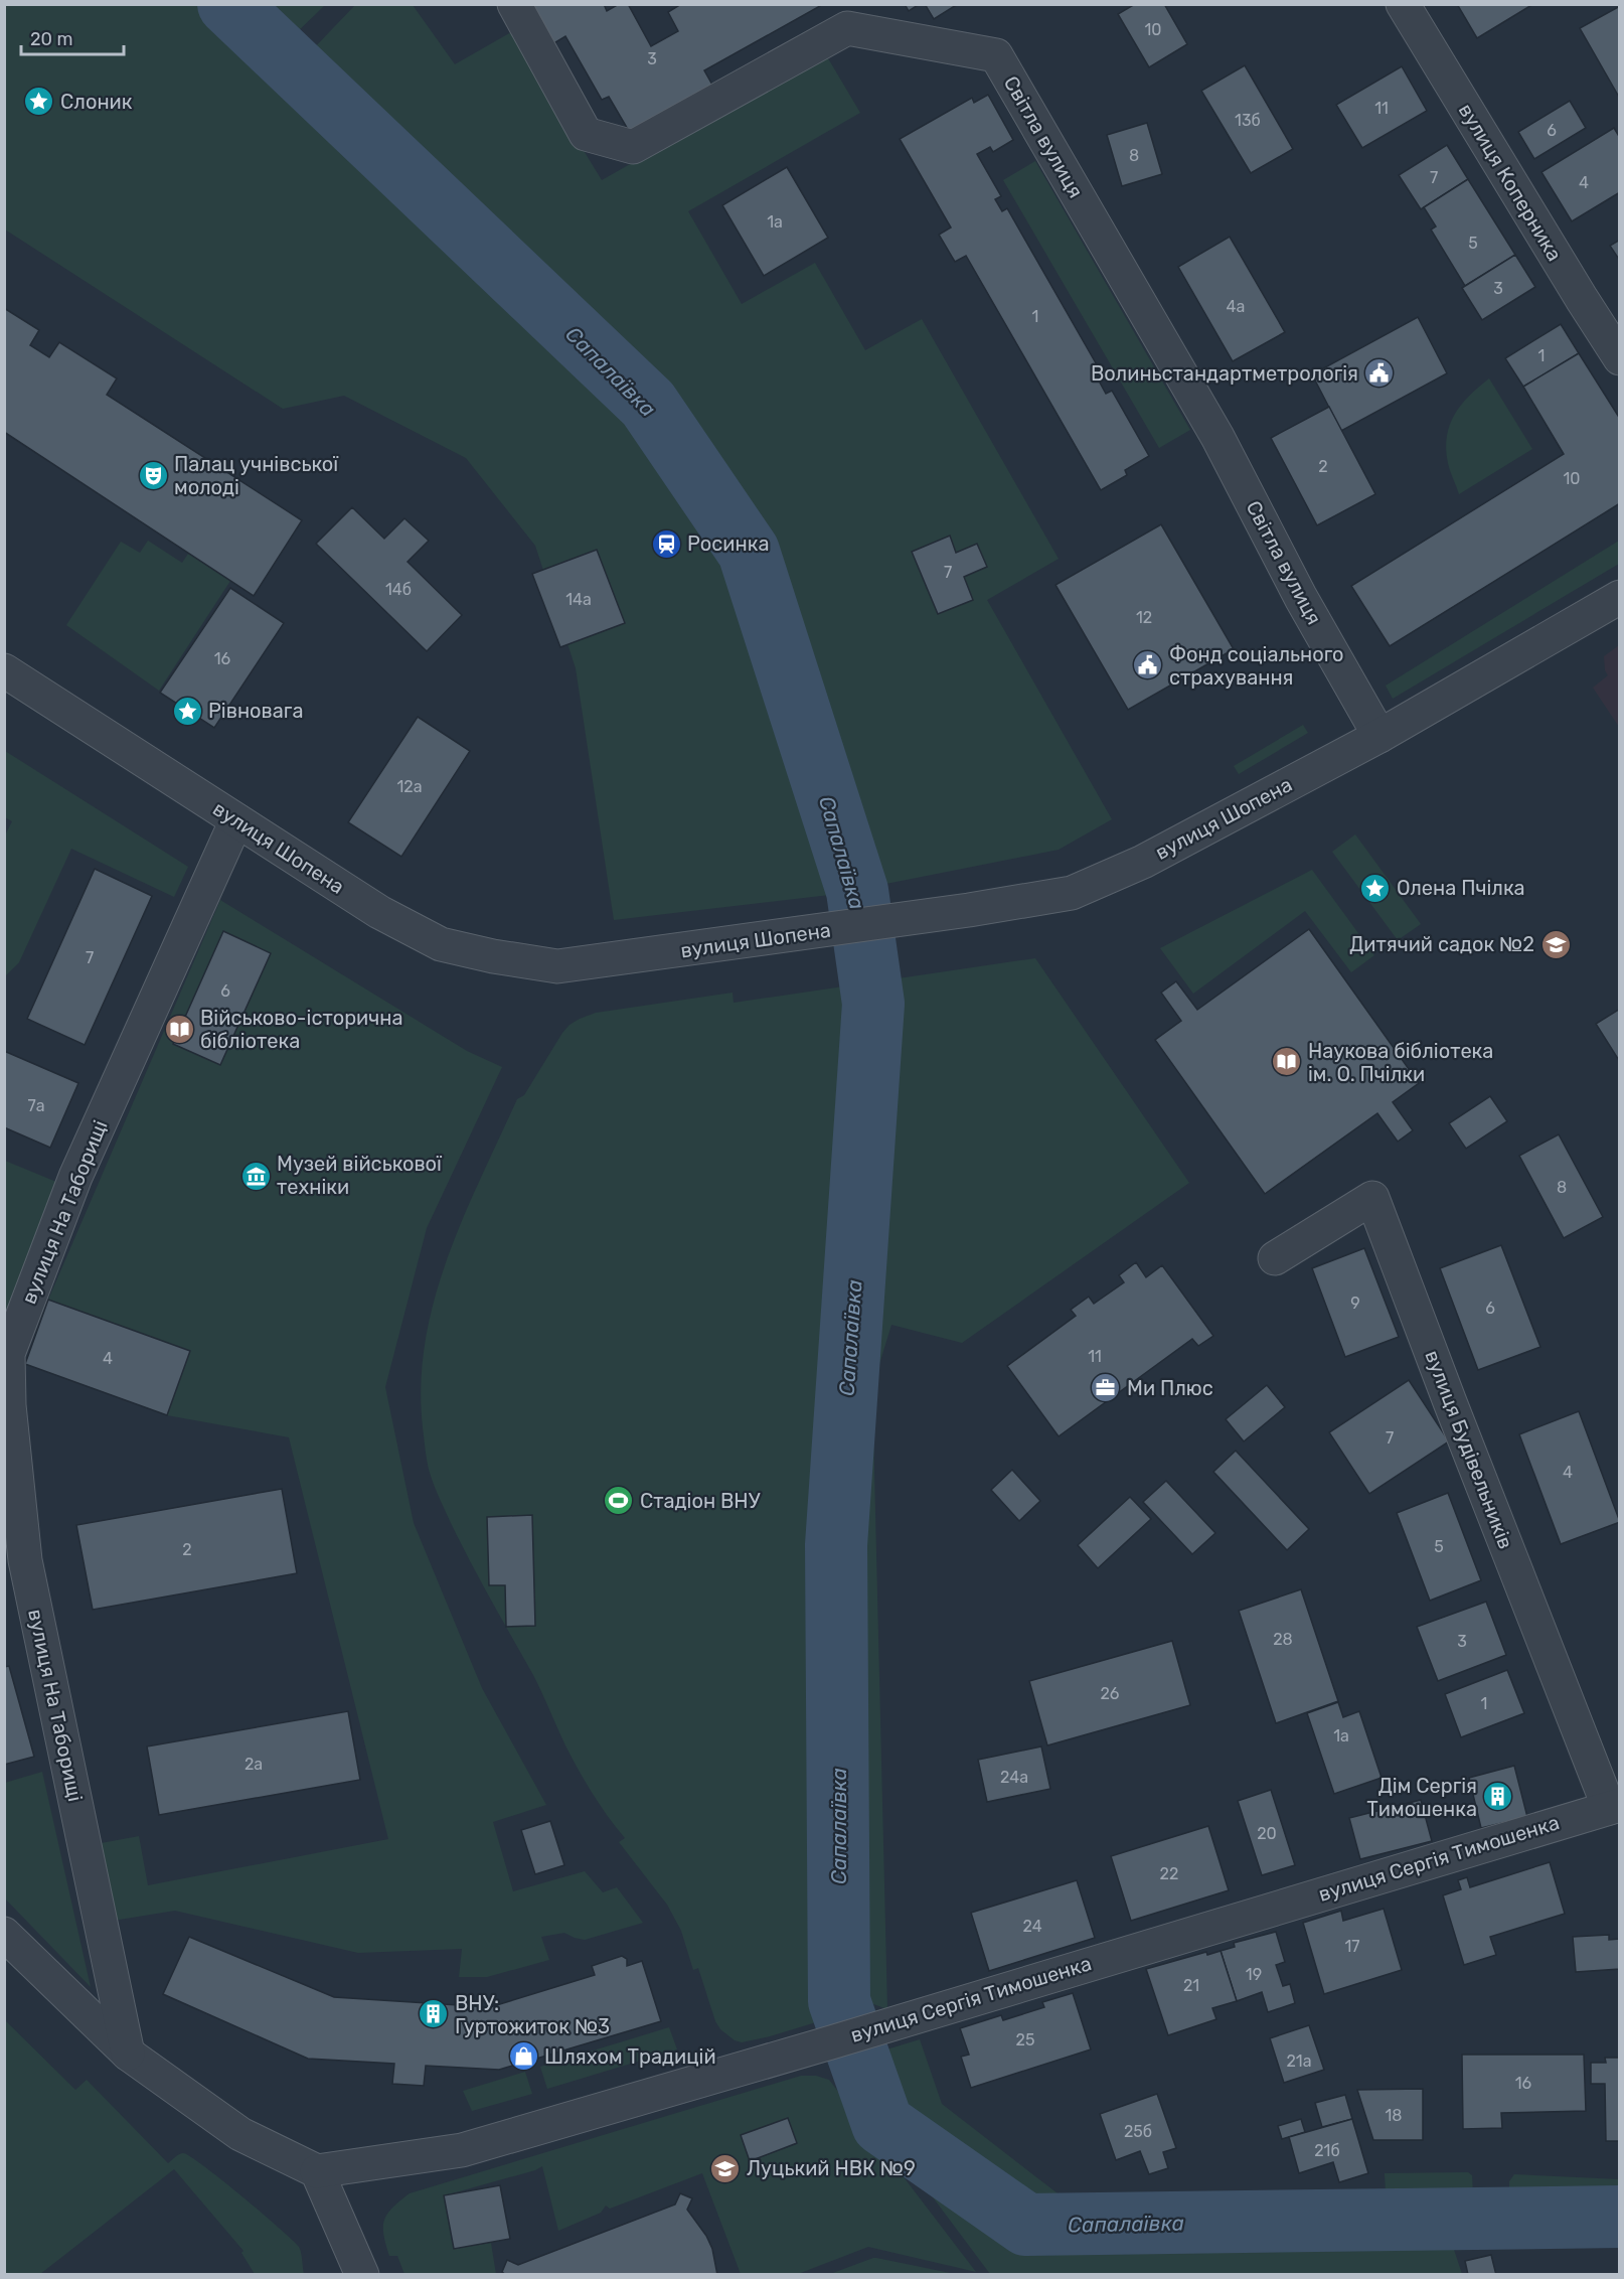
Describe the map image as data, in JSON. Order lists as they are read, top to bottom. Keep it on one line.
{"streets":{"street":["Світла вулиця","вулиця Коперника","вулиця Шопена","вулиця На Таборищі","вулиця Будівельників","вулиця Сергія Тимошенка"]},"crossings":[["Світла вулиця","вулиця Шопена"],["вулиця Шопена","вулиця На Таборищі"],["вулиця Будівельників","вулиця Сергія Тимошенка"]],"water":["Сапалаївка"],"places":{"place":["Слоник","Рівновага","Олена Пчілка"],"public building":["Волиньстандартметрологія","Фонд соціального страхування"],"theatre":["Палац учнівської молоді"],"station":["Росинка"],"school or university":["Дитячий садок №2","Луцький НВК №9"],"library":["Військово-історична бібліотека","Наукова бібліотека ім. О. Пчілки"],"museum":["Музей військової техніки"],"office":["Ми Плюс"],"sports":["Стадіон ВНУ"],"building":["Дім Сергія Тимошенка","ВНУ: Гуртожиток №3"],"shop":["Шляхом Традицій"]},"house_numbers":["10","3","11","13б","6","8","7","4","1а","5","3","4а","1","1","2","10","7","14б","14а","12","16","12а","7","6","7а","8","9","6","11","4","7","4","5","2","28","3","26","1","1а","2а","24а","20","22","24","17","19","21","25","21а","16","18","25б","21б"],"scale_bar":"20 m"}
